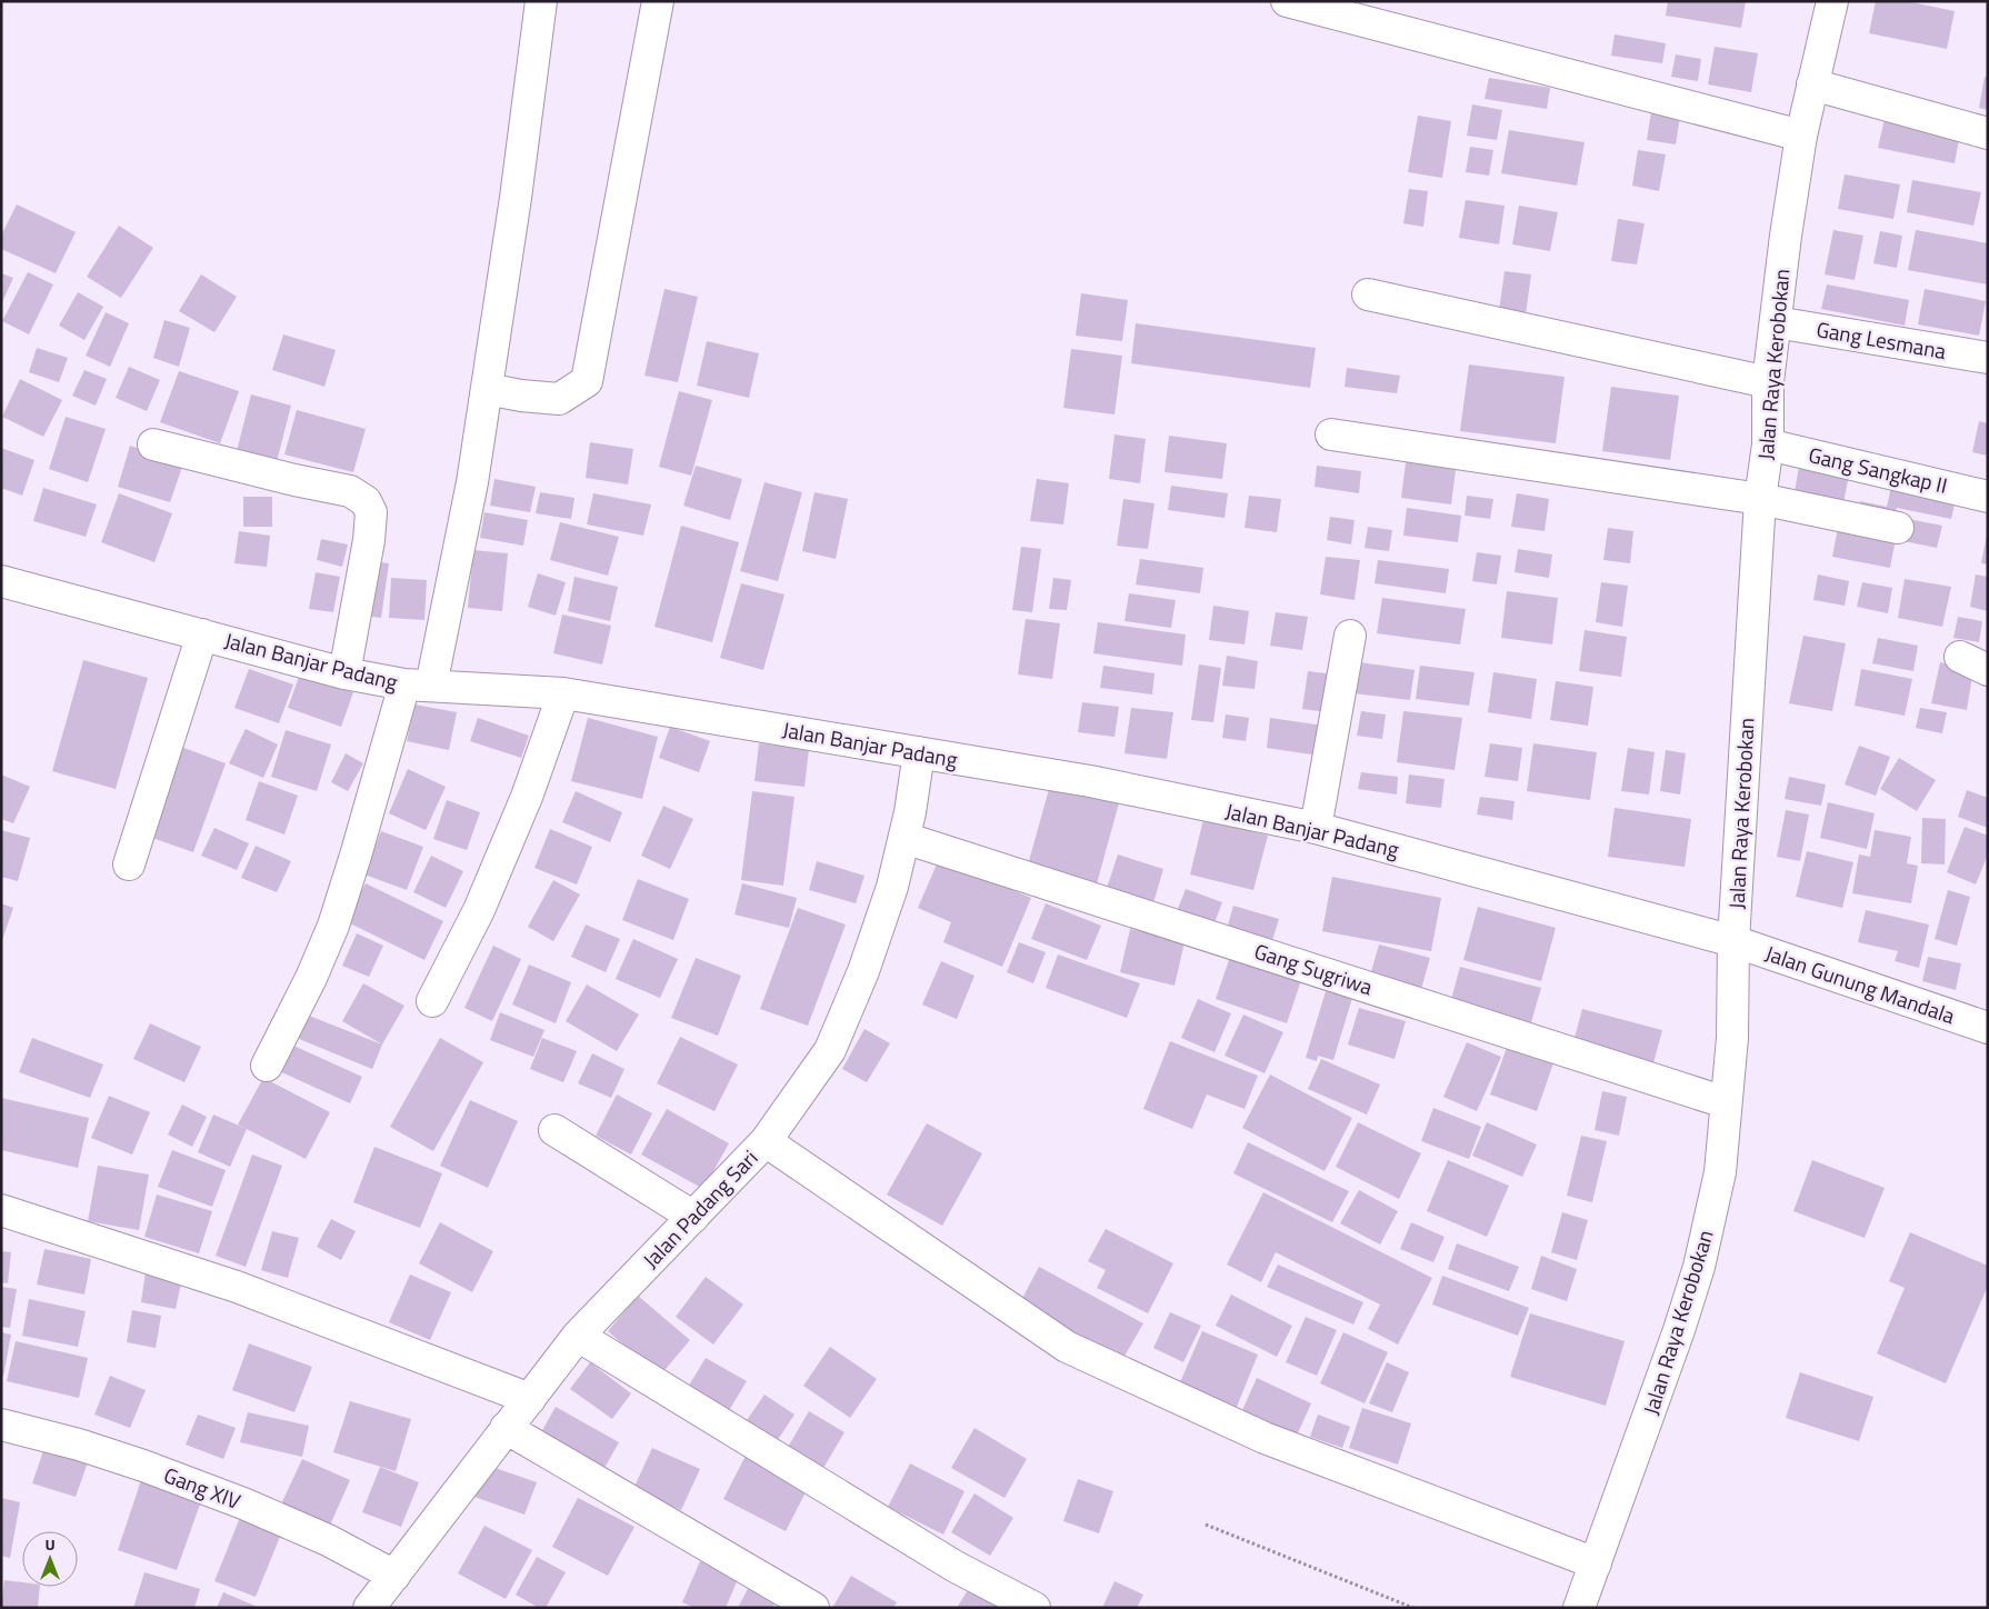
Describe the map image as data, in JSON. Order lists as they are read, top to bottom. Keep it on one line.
{"streets":{"street":["Gang Lesmana","Jalan Raya Kerobokan","Gang Sangkap II","Jalan Banjar Padang","Gang Sugriwa","Jalan Gunung Mandala","Jalan Padang Sari","Gang XIV"]},"crossings":[["Gang Lesmana","Jalan Raya Kerobokan"],["Jalan Raya Kerobokan","Gang Sangkap II"],["Jalan Raya Kerobokan","Jalan Banjar Padang"],["Jalan Raya Kerobokan","Jalan Gunung Mandala"],["Jalan Banjar Padang","Jalan Gunung Mandala"],["Jalan Banjar Padang","Jalan Padang Sari"],["Jalan Padang Sari","Gang XIV"]],"north":"top"}
